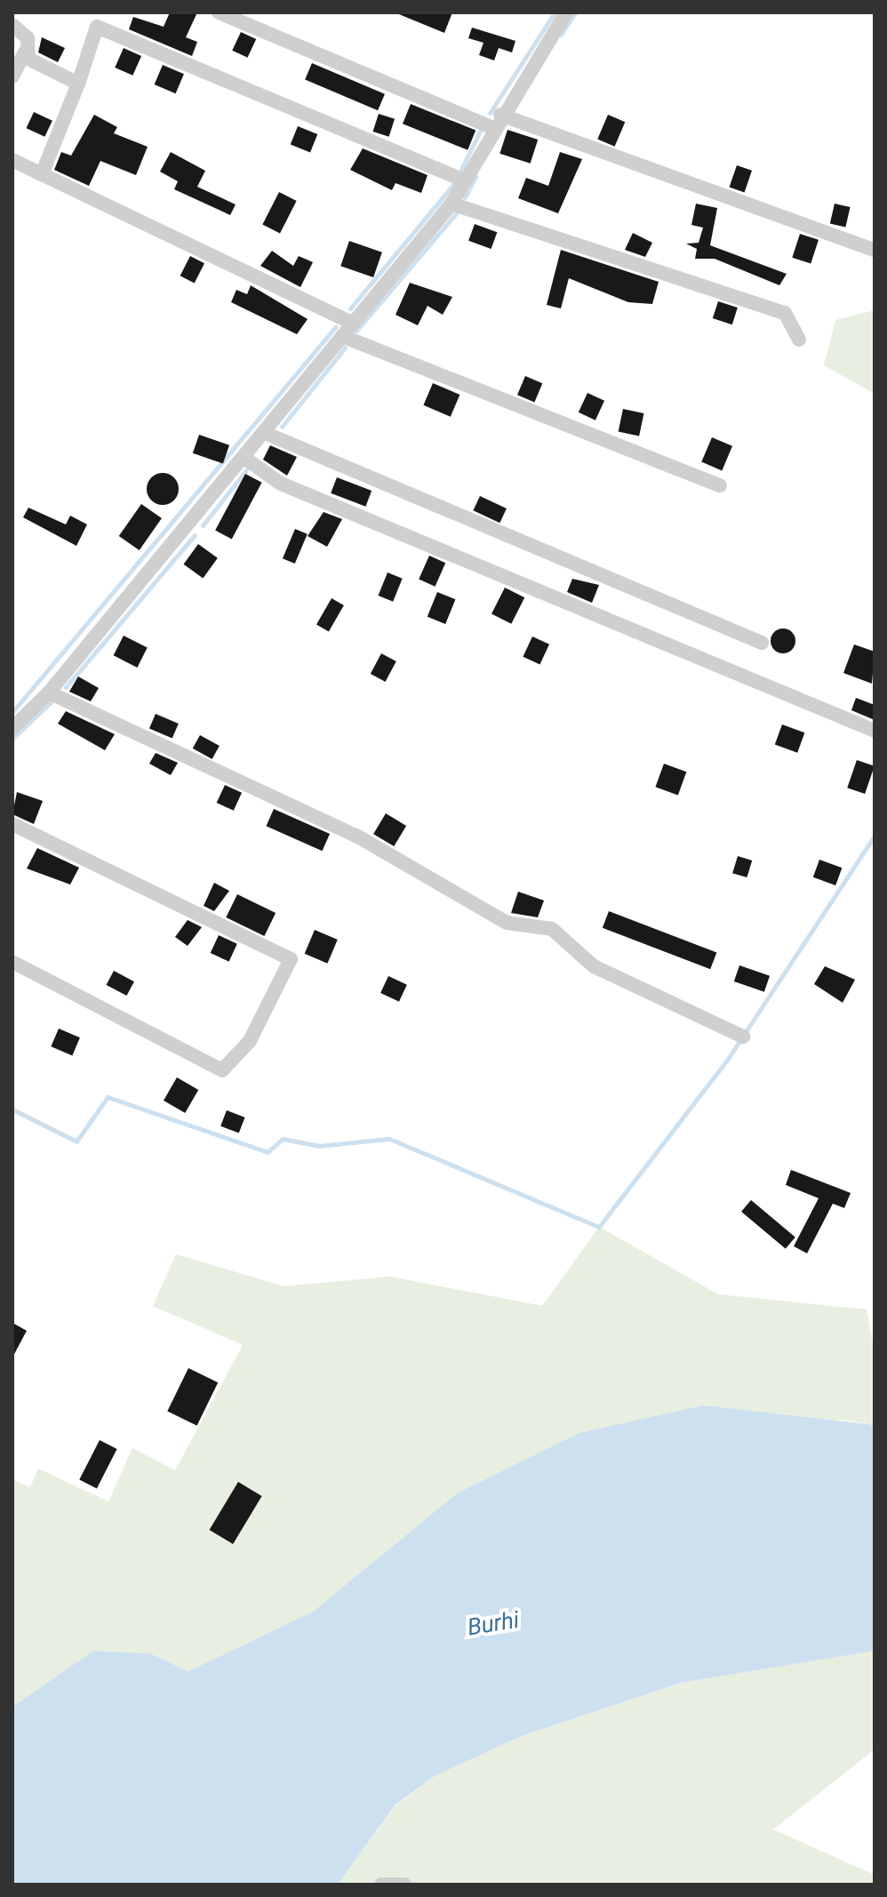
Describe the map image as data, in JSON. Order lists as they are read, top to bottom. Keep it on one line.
{"water":["Burhi"]}
